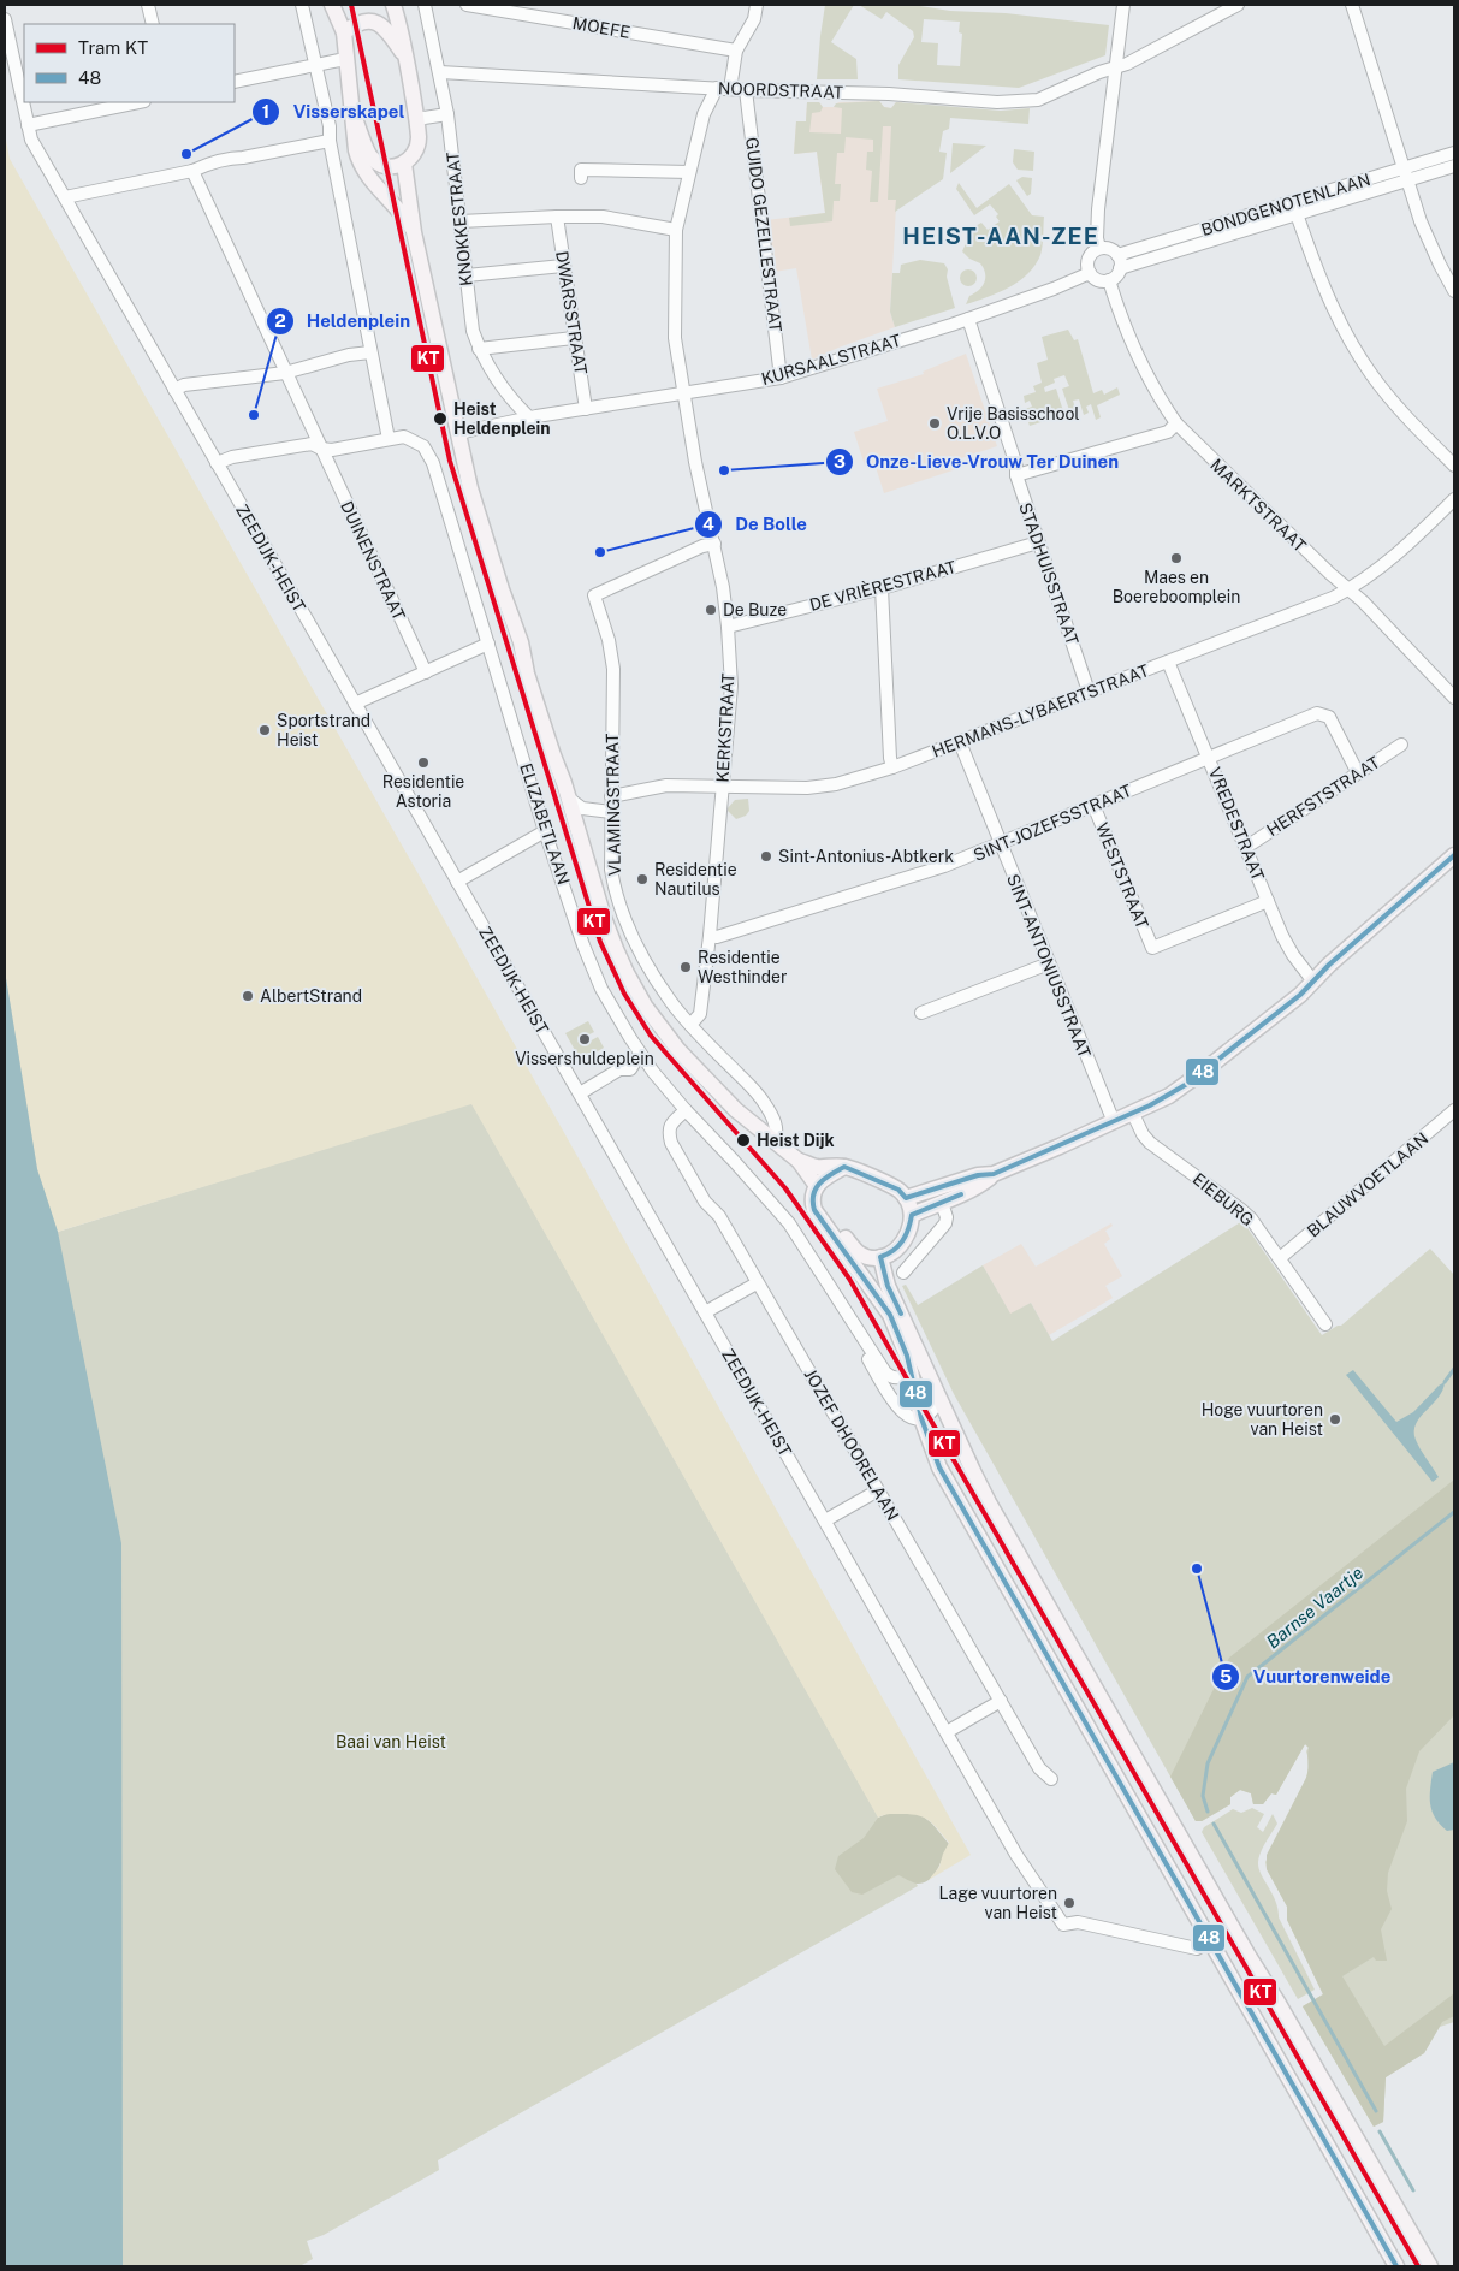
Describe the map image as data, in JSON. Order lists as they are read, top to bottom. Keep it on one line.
{"streets":{"street":["MOEFE","NOORDSTRAAT","BONDGENOTENLAAN","KNOKKESTRAAT","GUIDO GEZELLESTRAAT","DWARSSTRAAT","KURSAALSTRAAT","MARKTSTRAAT","ZEEDIJK-HEIST","DUINENSTRAAT","STADHUISSTRAAT","DE VRIÈRESTRAAT","HERMANS-LYBAERTSTRAAT","KERKSTRAAT","HERFSTSTRAAT","VLAMINGSTRAAT","SINT-JOZEFSSTRAAT","ELIZABETLAAN","VREDESTRAAT","WESTSTRAAT","SINT-ANTONIUSSTRAAT","BLAUWVOETLAAN","EIEBURG","JOZEF DHOORELAAN"]},"crossings":[["NOORDSTRAAT","KNOKKESTRAAT"],["NOORDSTRAAT","GUIDO GEZELLESTRAAT"],["NOORDSTRAAT","KERKSTRAAT"],["BONDGENOTENLAAN","KURSAALSTRAAT"],["BONDGENOTENLAAN","MARKTSTRAAT"],["KNOKKESTRAAT","KURSAALSTRAAT"],["GUIDO GEZELLESTRAAT","KURSAALSTRAAT"],["DWARSSTRAAT","KURSAALSTRAAT"],["KURSAALSTRAAT","MARKTSTRAAT"],["KURSAALSTRAAT","STADHUISSTRAAT"],["KURSAALSTRAAT","KERKSTRAAT"],["MARKTSTRAAT","HERMANS-LYBAERTSTRAAT"],["STADHUISSTRAAT","DE VRIÈRESTRAAT"],["STADHUISSTRAAT","HERMANS-LYBAERTSTRAAT"],["DE VRIÈRESTRAAT","KERKSTRAAT"],["HERMANS-LYBAERTSTRAAT","KERKSTRAAT"],["HERMANS-LYBAERTSTRAAT","VLAMINGSTRAAT"],["HERMANS-LYBAERTSTRAAT","VREDESTRAAT"],["HERMANS-LYBAERTSTRAAT","SINT-ANTONIUSSTRAAT"],["KERKSTRAAT","VLAMINGSTRAAT"],["KERKSTRAAT","SINT-JOZEFSSTRAAT"],["HERFSTSTRAAT","SINT-JOZEFSSTRAAT"],["HERFSTSTRAAT","VREDESTRAAT"],["SINT-JOZEFSSTRAAT","VREDESTRAAT"],["SINT-JOZEFSSTRAAT","WESTSTRAAT"],["SINT-JOZEFSSTRAAT","SINT-ANTONIUSSTRAAT"],["ELIZABETLAAN","JOZEF DHOORELAAN"],["VREDESTRAAT","WESTSTRAAT"],["BLAUWVOETLAAN","EIEBURG"]],"districts":["HEIST-AAN-ZEE"],"water":["Barnse Vaartje"],"parks":["Baai van Heist"],"places":["Visserskapel","Heldenplein","Heist Heldenplein","Vrije Basisschool O.L.V.O","Onze-Lieve-Vrouw Ter Duinen","De Bolle","Maes en Boereboomplein","De Buze","Sportstrand Heist","Residentie Astoria","Sint-Antonius-Abtkerk","Residentie Nautilus","Residentie Westhinder","AlbertStrand","Vissershuldeplein","Heist Dijk","Hoge vuurtoren van Heist","Vuurtorenweide","Lage vuurtoren van Heist"],"lines":["tram line KT","transit line 48"],"legend":["Tram KT","48"]}
